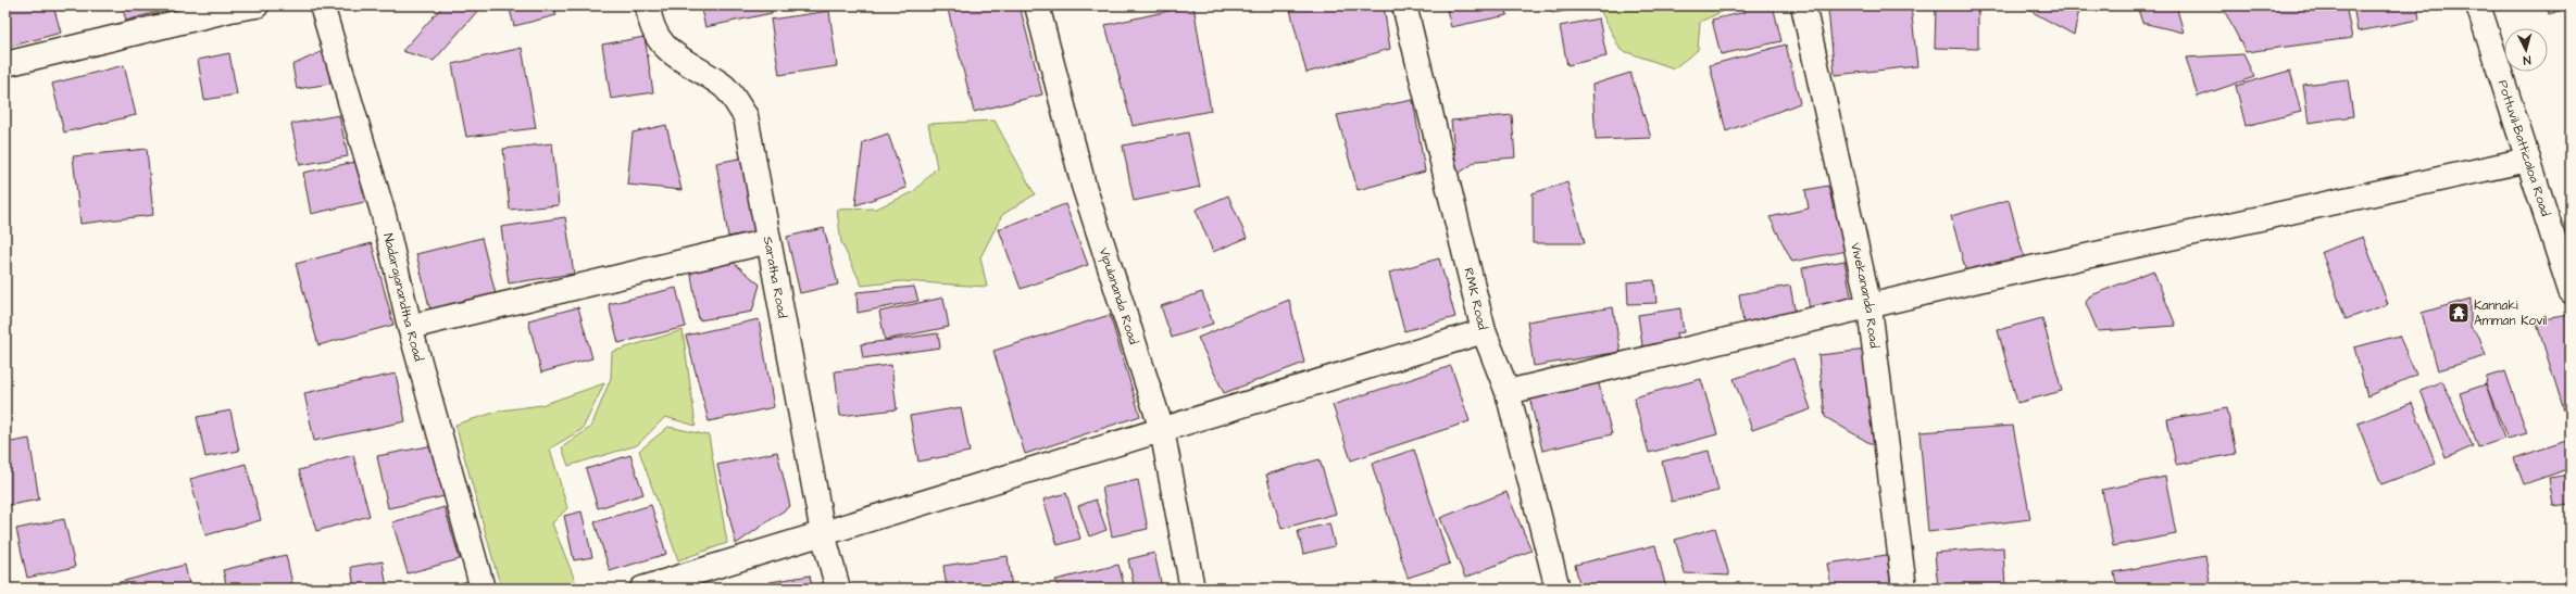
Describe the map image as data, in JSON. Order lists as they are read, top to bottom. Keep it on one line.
{"streets":{"main road":["Pottuvil-Batticaloa Road","Saratha Road","Vivekananda Road","Nadarajanandtha Road","Vipulananda Road","RMK Road"]},"places":{"temple":["Kannaki Amman Kovil"]},"north":"bottom"}
